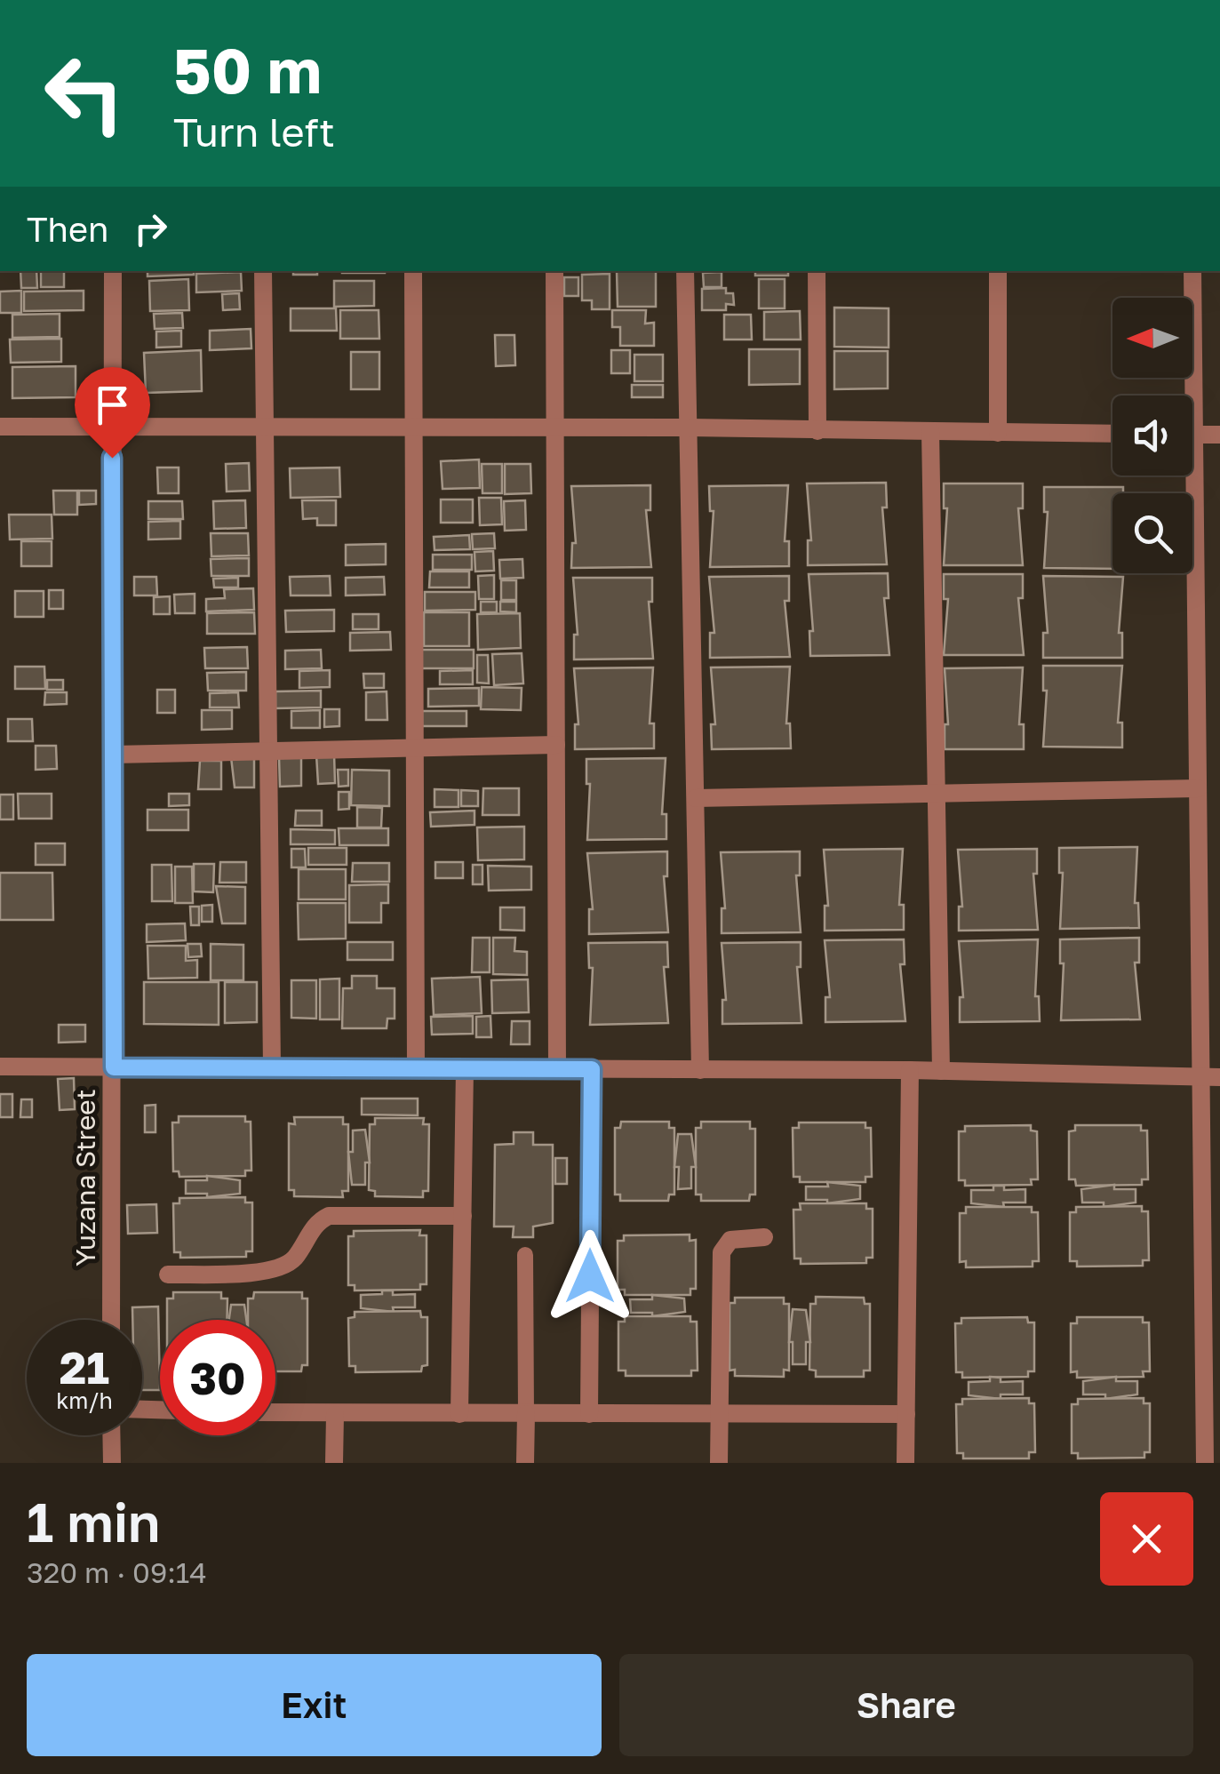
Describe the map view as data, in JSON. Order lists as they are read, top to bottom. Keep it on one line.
{"streets":{"street":["Yuzana Street"]},"north":"left","page":{"turn":["50 m","Turn left"],"then":"Then","speed":"21 km/h","limit":"30","heading":["1 min","320 m · 09:14"],"buttons":["Exit","Share"]}}
